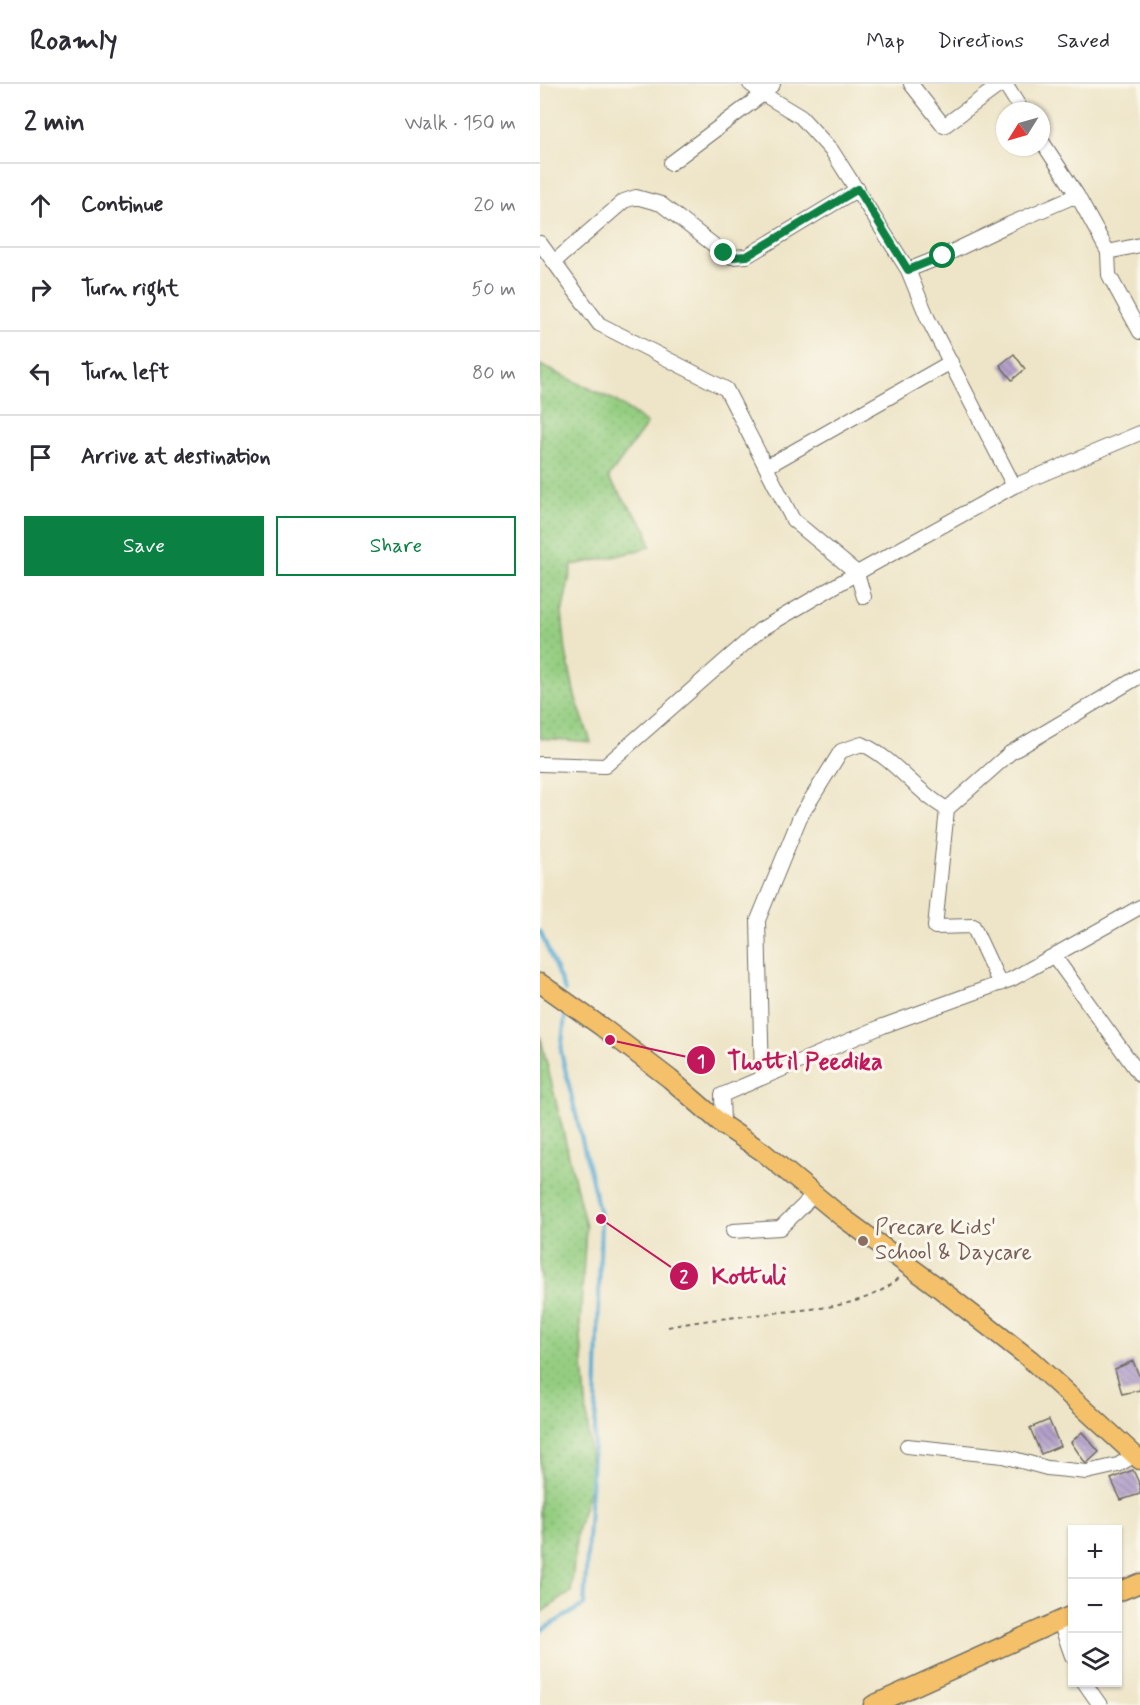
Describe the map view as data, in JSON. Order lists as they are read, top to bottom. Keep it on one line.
{"places":["Thottil Peedika","Kottuli","Precare Kids' School & Daycare"],"north":"bottom left","page":{"header":"Roamly","nav":["Map","Directions","Saved"],"heading":["2 min","Walk · 150 m"],"list":[["Continue","20 m"],["Turn right","50 m"],["Turn left","80 m"],"Arrive at destination"],"buttons":["Save","Share"],"map_buttons":["+","−"]}}
